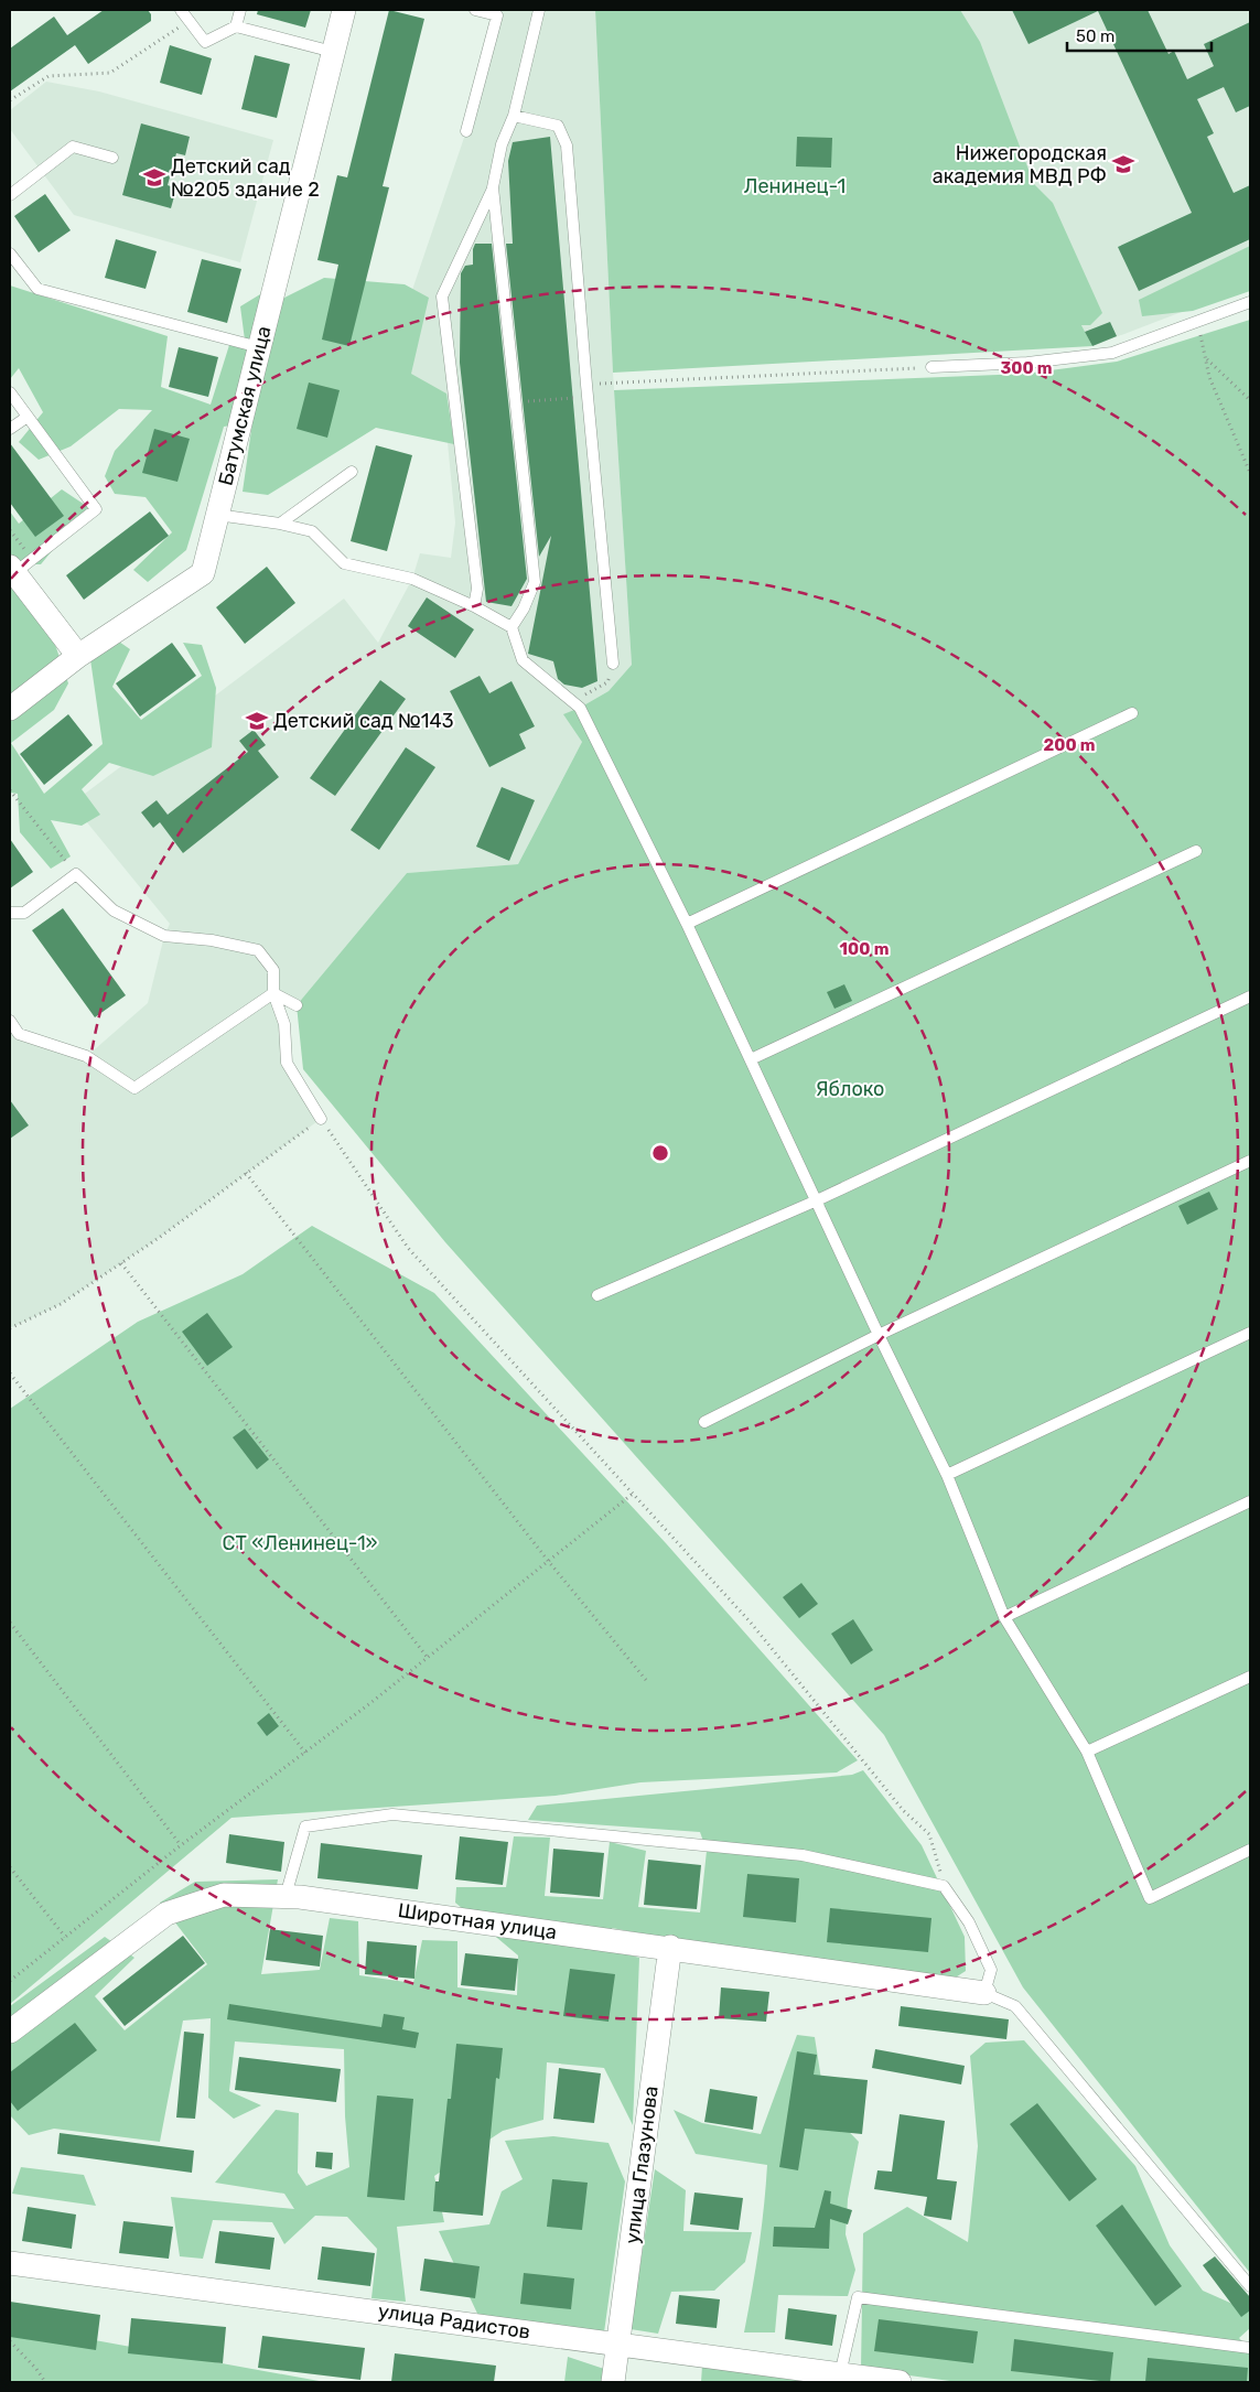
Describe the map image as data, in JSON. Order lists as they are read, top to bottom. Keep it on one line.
{"streets":{"street":["Батумская улица","Широтная улица","улица Глазунова","улица Радистов"]},"crossings":[["Широтная улица","улица Глазунова"],["улица Глазунова","улица Радистов"]],"parks":["Ленинец-1","Яблоко","СТ «Ленинец-1»"],"places":{"school or university":["Нижегородская академия МВД РФ","Детский сад №205 здание 2","Детский сад №143"]},"scale_bar":"50 m","rings":["300 m","200 m","100 m"]}
